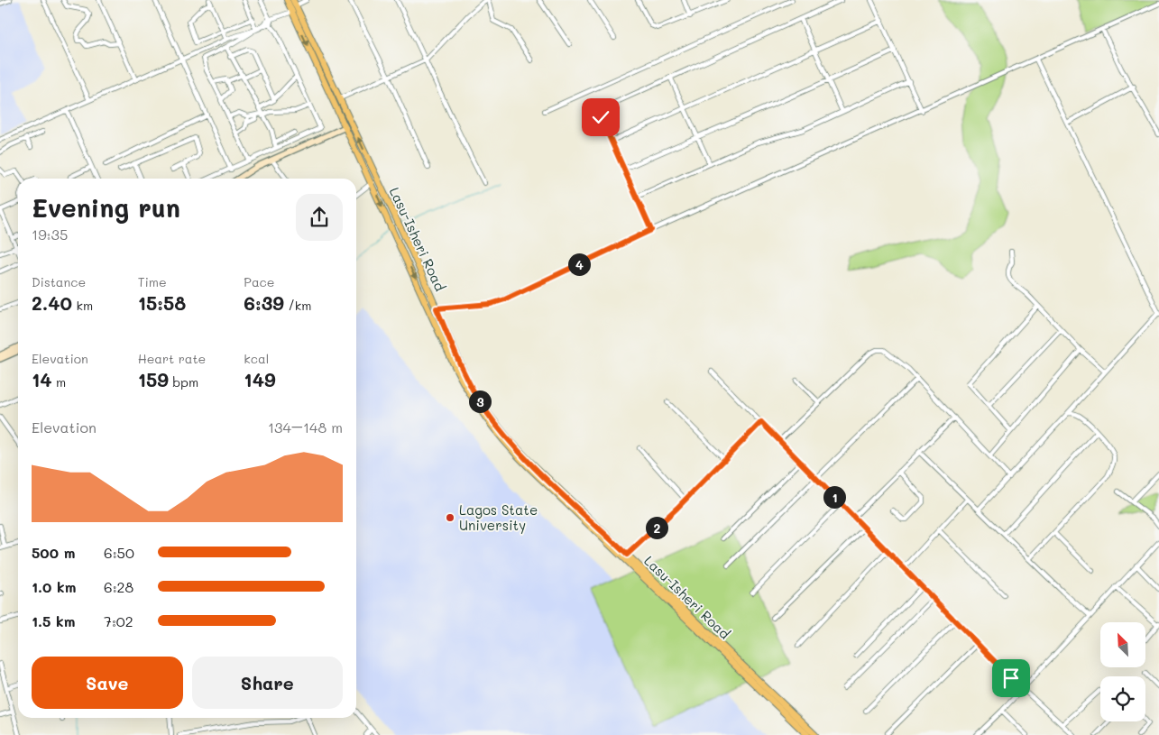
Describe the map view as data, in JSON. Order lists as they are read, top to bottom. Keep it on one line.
{"streets":{"main road":["Lasu-Isheri Road"]},"places":["Lagos State University"],"north":"top left","page":{"heading":["Evening run","19:35"],"pins":["4","3","1","2"],"stats":[["Distance","2.40 km"],["Time","15:58"],["Pace","6:39 /km"],["Elevation","14 m"],["Heart rate","159 bpm"],["kcal","149"]],"chart":["Elevation","134–148 m"],"list":[{"name":"500 m","note":"6:50"},{"name":"1.0 km","note":"6:28"},{"name":"1.5 km","note":"7:02"}],"buttons":["Save","Share"]}}
